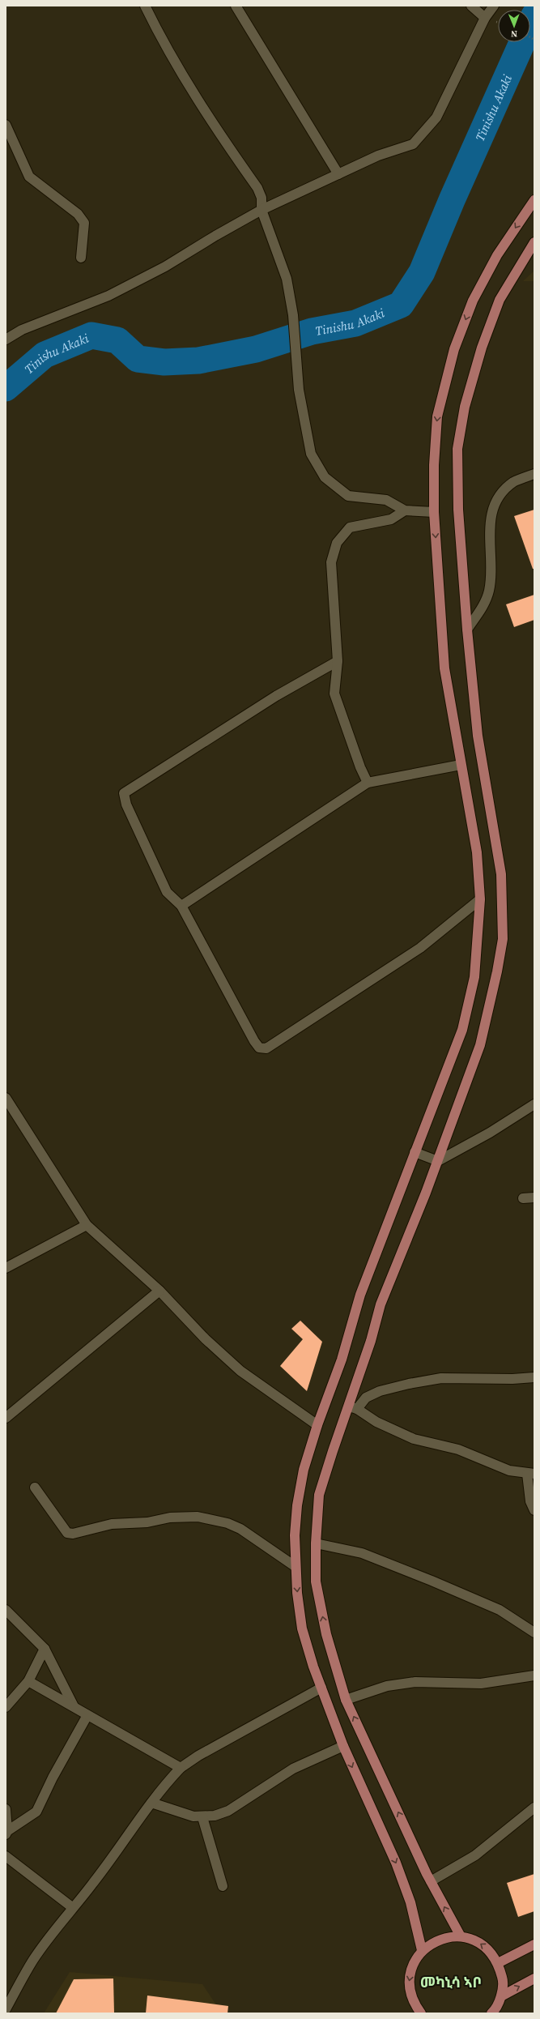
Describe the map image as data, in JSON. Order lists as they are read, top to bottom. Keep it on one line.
{"districts":["መካኒሳ ኣቦ"],"water":["Tinishu Akaki"],"north":"bottom"}
